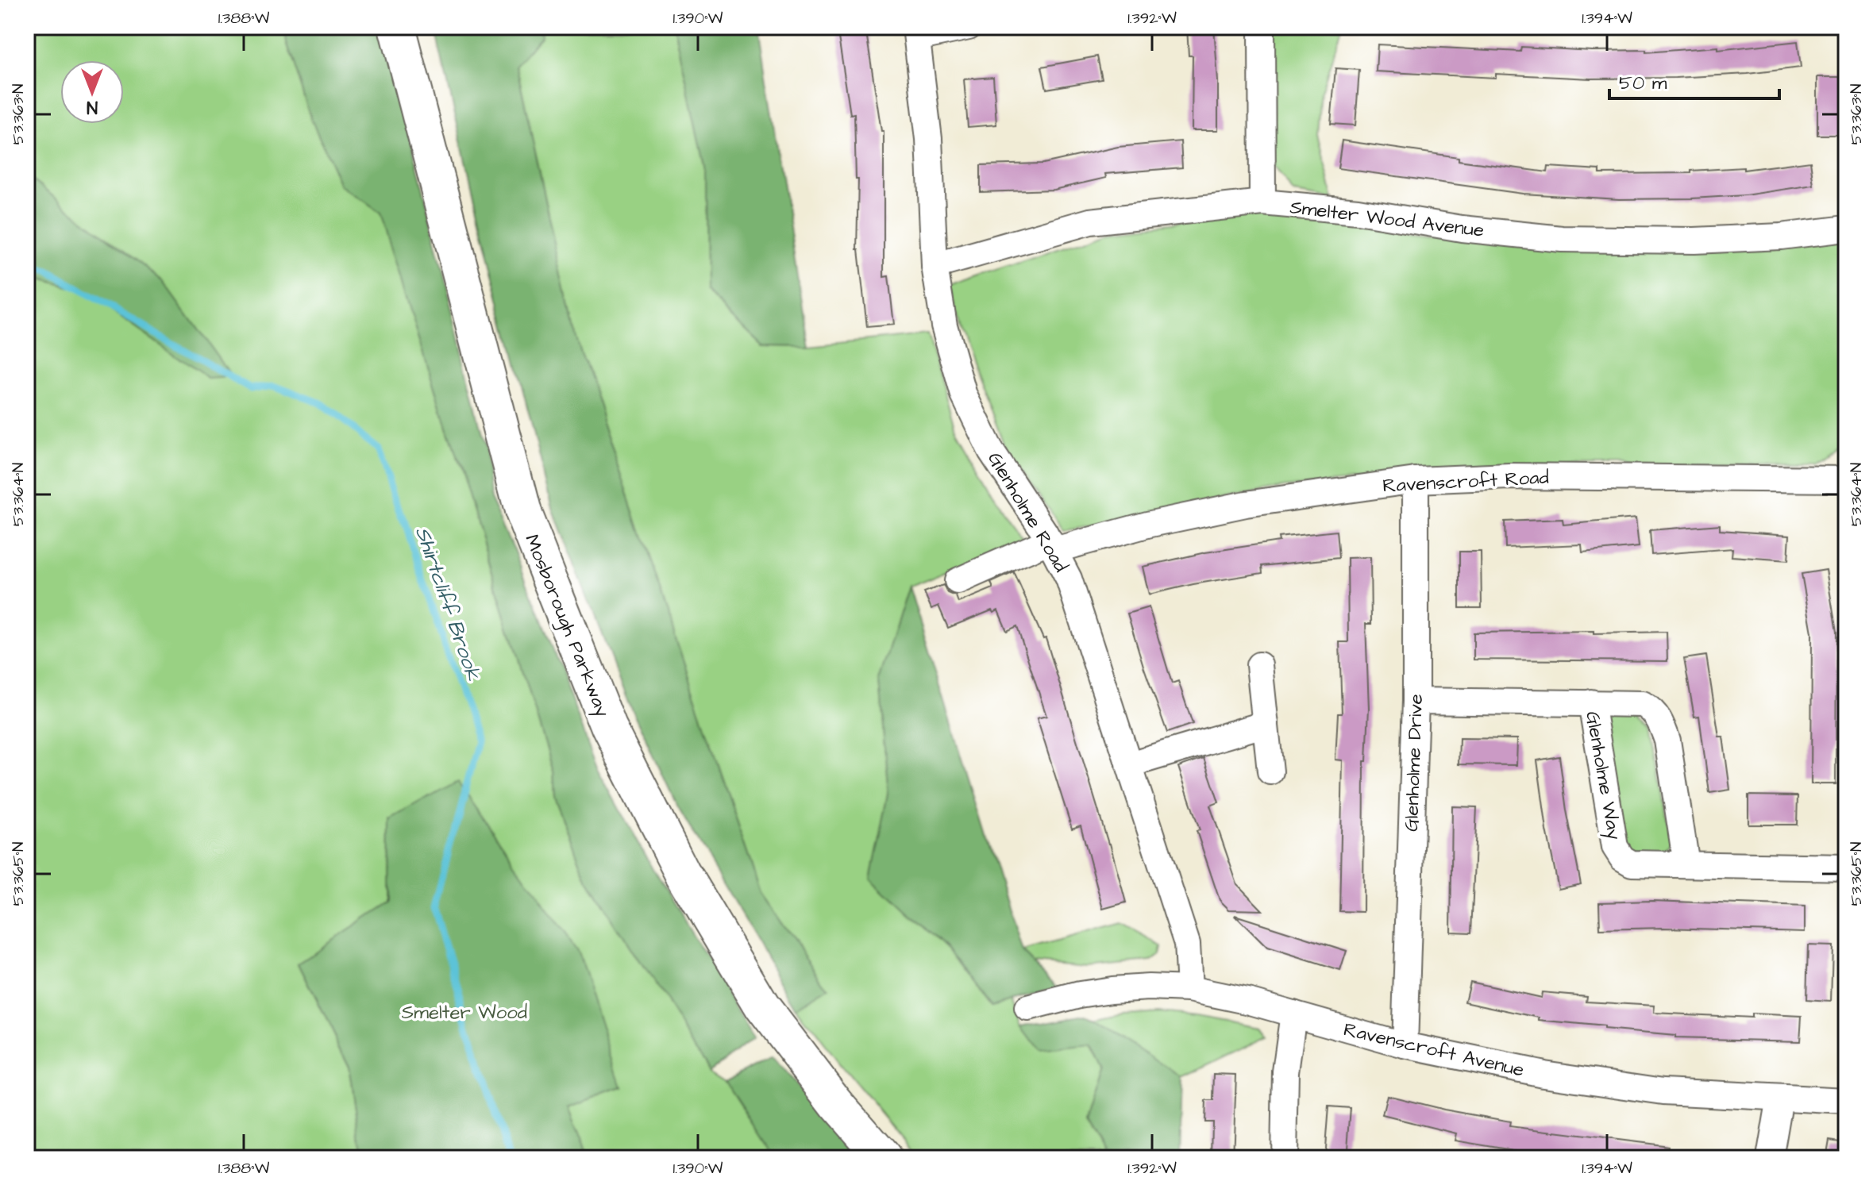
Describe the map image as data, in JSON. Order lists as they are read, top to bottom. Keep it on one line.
{"streets":{"highway":["Mosborough Parkway"],"street":["Smelter Wood Avenue","Ravenscroft Road","Glenholme Road","Glenholme Drive","Glenholme Way","Ravenscroft Avenue"]},"crossings":[["Smelter Wood Avenue","Glenholme Road"],["Ravenscroft Road","Glenholme Road"],["Ravenscroft Road","Glenholme Drive"],["Glenholme Road","Ravenscroft Avenue"],["Glenholme Drive","Glenholme Way"],["Glenholme Drive","Ravenscroft Avenue"]],"water":["Shirtcliff Brook"],"parks":["Smelter Wood"],"scale_bar":"50 m","north":"bottom","coordinates":["1.388°W","1.390°W","1.392°W","1.394°W","53.363°N","53.364°N","53.365°N"]}
